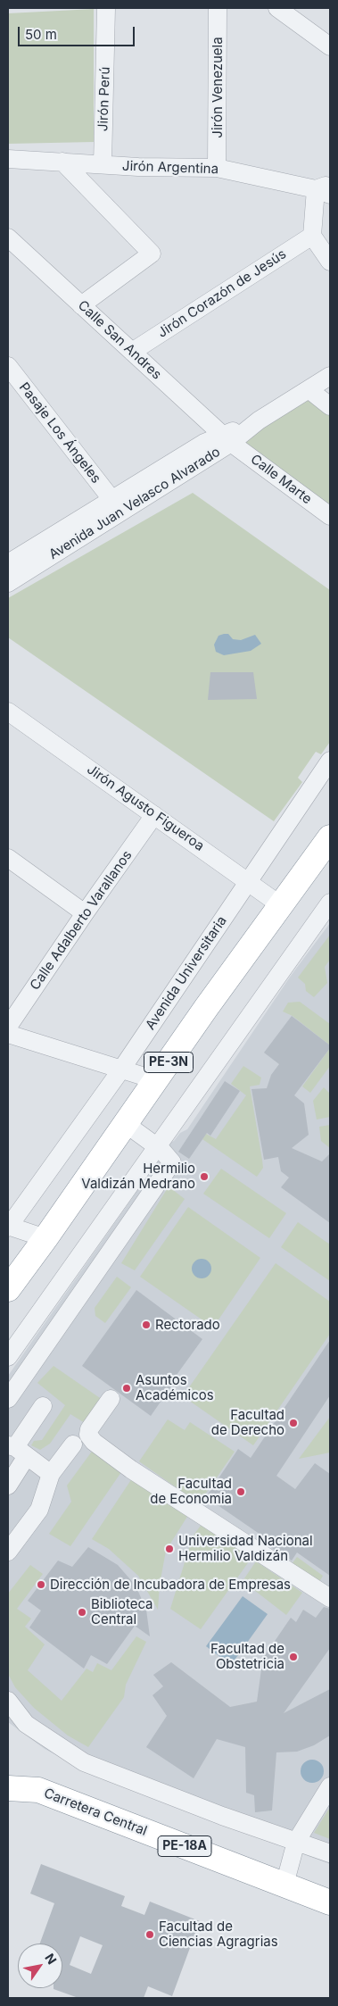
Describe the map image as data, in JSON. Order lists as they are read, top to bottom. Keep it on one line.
{"streets":{"highway":["PE-3N","Carretera Central","PE-18A"],"street":["Jirón Venezuela","Jirón Perú","Jirón Argentina","Jirón Corazón de Jesús","Calle San Andres","Pasaje Los Ángeles","Calle Marte","Avenida Juan Velasco Alvarado","Jirón Agusto Figueroa","Calle Adalberto Varallanos","Avenida Universitaria"]},"crossings":[["Jirón Venezuela","Jirón Argentina"],["Jirón Perú","Jirón Argentina"],["Jirón Corazón de Jesús","Calle San Andres"],["Calle San Andres","Calle Marte"],["Calle San Andres","Avenida Juan Velasco Alvarado"],["Pasaje Los Ángeles","Avenida Juan Velasco Alvarado"],["Calle Marte","Avenida Juan Velasco Alvarado"],["Jirón Agusto Figueroa","Calle Adalberto Varallanos"],["Jirón Agusto Figueroa","Avenida Universitaria"],["Jirón Agusto Figueroa","PE-3N"],["Carretera Central","PE-18A"]],"places":["Hermilio Valdizán Medrano","Rectorado","Asuntos Académicos","Facultad de Derecho","Facultad de Economia","Universidad Nacional Hermilio Valdizán","Dirección de Incubadora de Empresas","Biblioteca Central","Facultad de Obstetricia","Facultad de Ciencias Agragrias"],"scale_bar":"50 m","north":"top right"}
